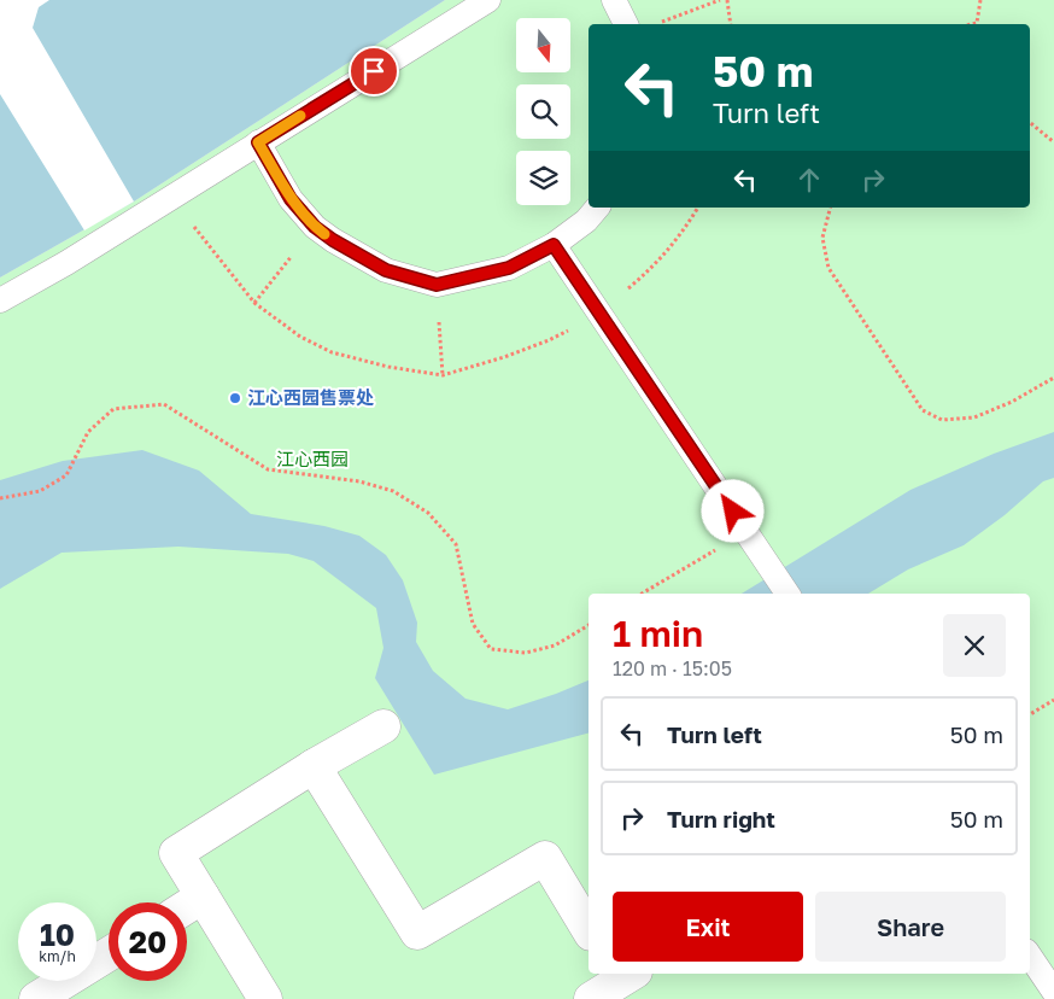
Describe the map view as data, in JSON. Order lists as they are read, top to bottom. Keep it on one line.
{"parks":["江心西园"],"places":["江心西园售票处"],"north":"bottom","page":{"turn":["50 m","Turn left"],"heading":["1 min","120 m · 15:05"],"list":[{"name":"Turn left","value":"50 m"},{"name":"Turn right","value":"50 m"}],"buttons":["Exit","Share"],"speed":"10 km/h","limit":"20"}}
